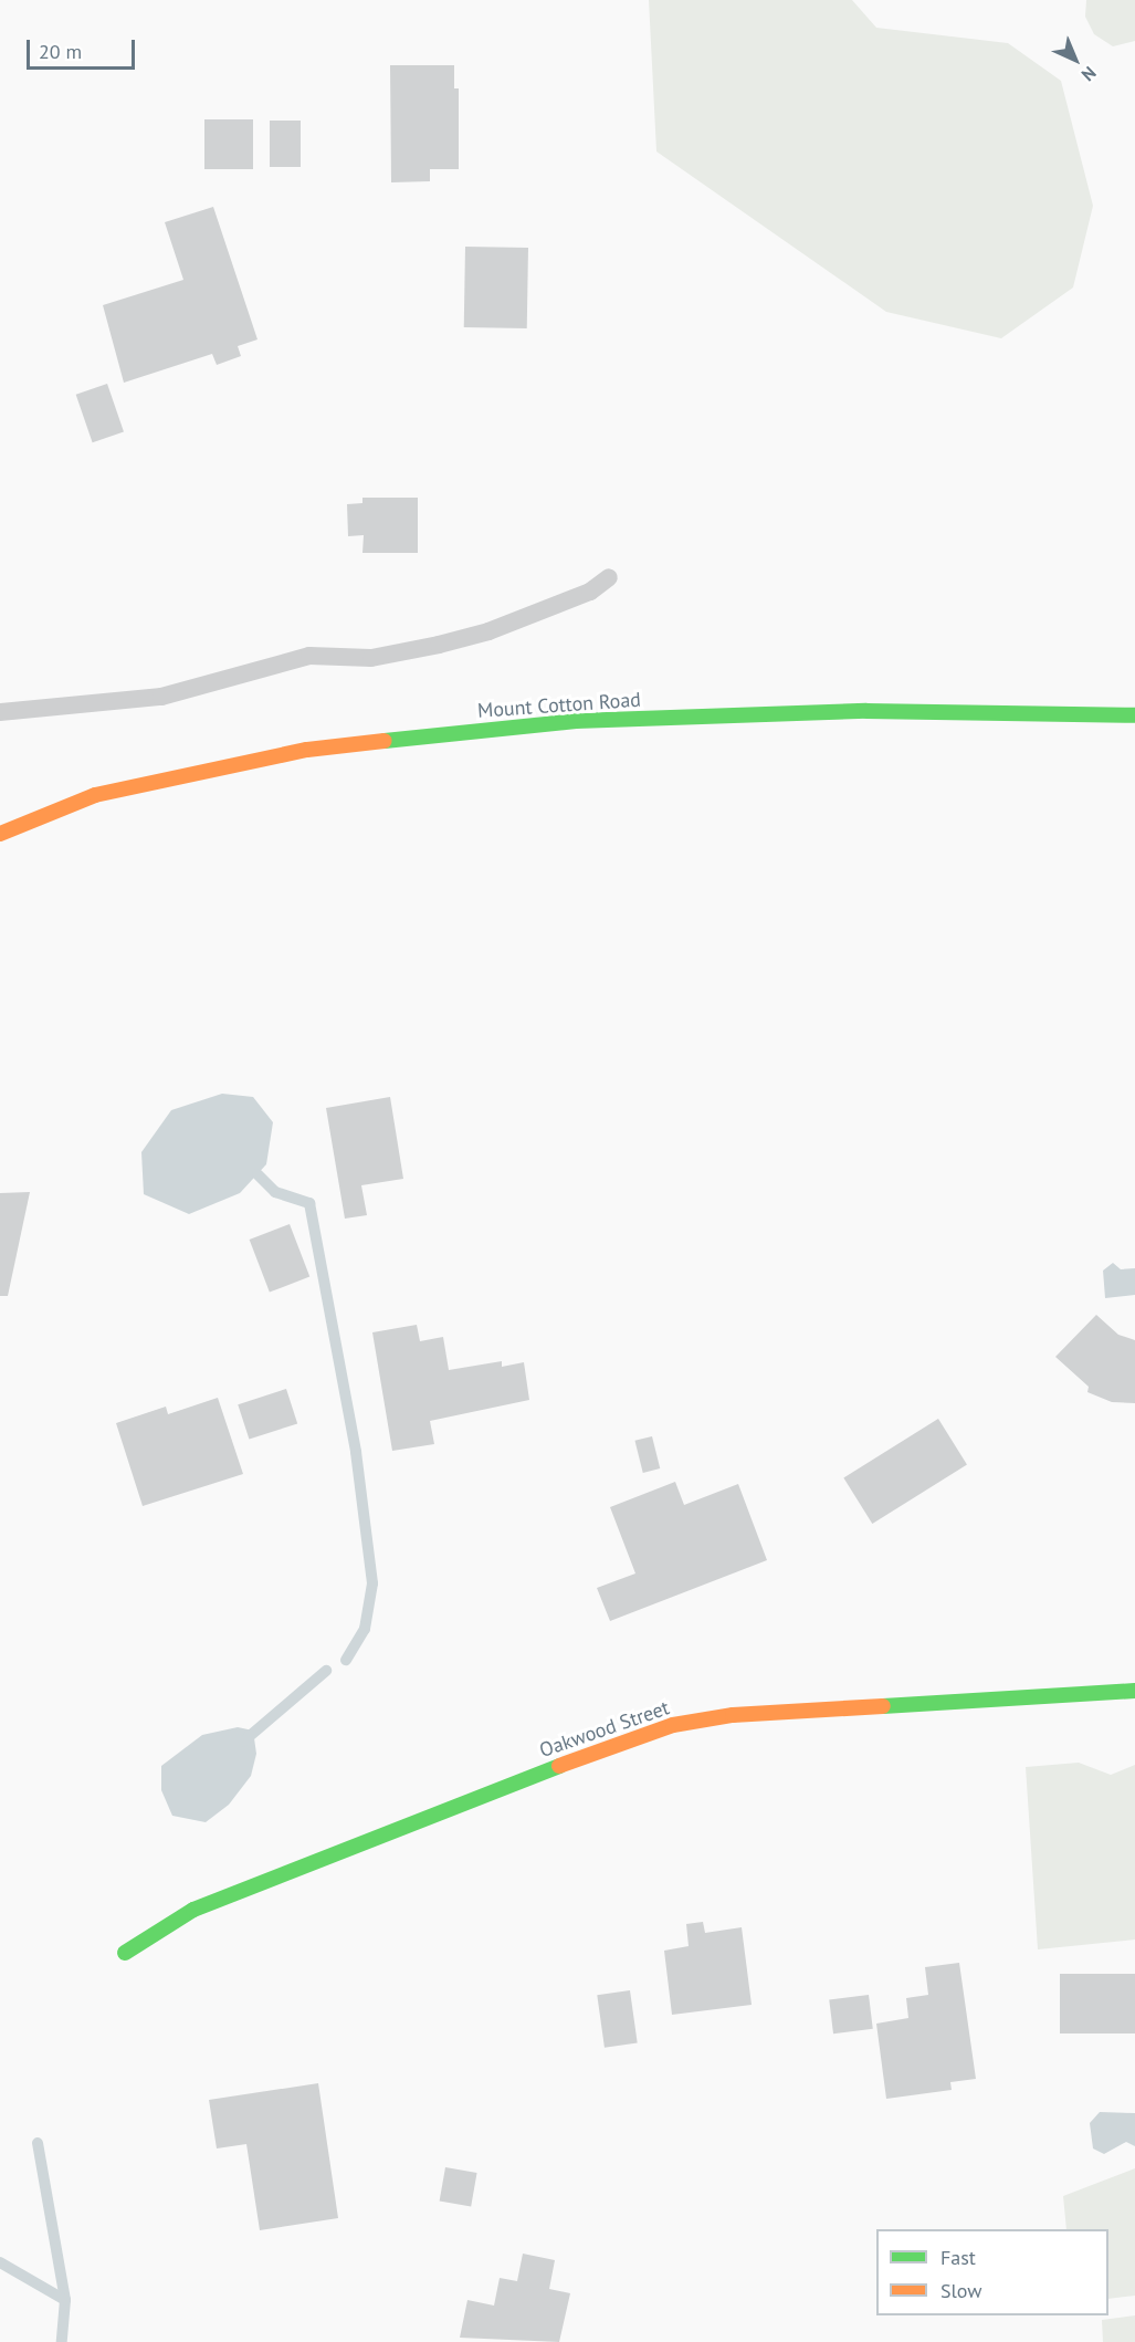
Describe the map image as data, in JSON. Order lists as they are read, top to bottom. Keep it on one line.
{"streets":{"main road":["Mount Cotton Road","Oakwood Street"]},"legend":["Fast","Slow"],"scale_bar":"20 m","north":"bottom right"}
